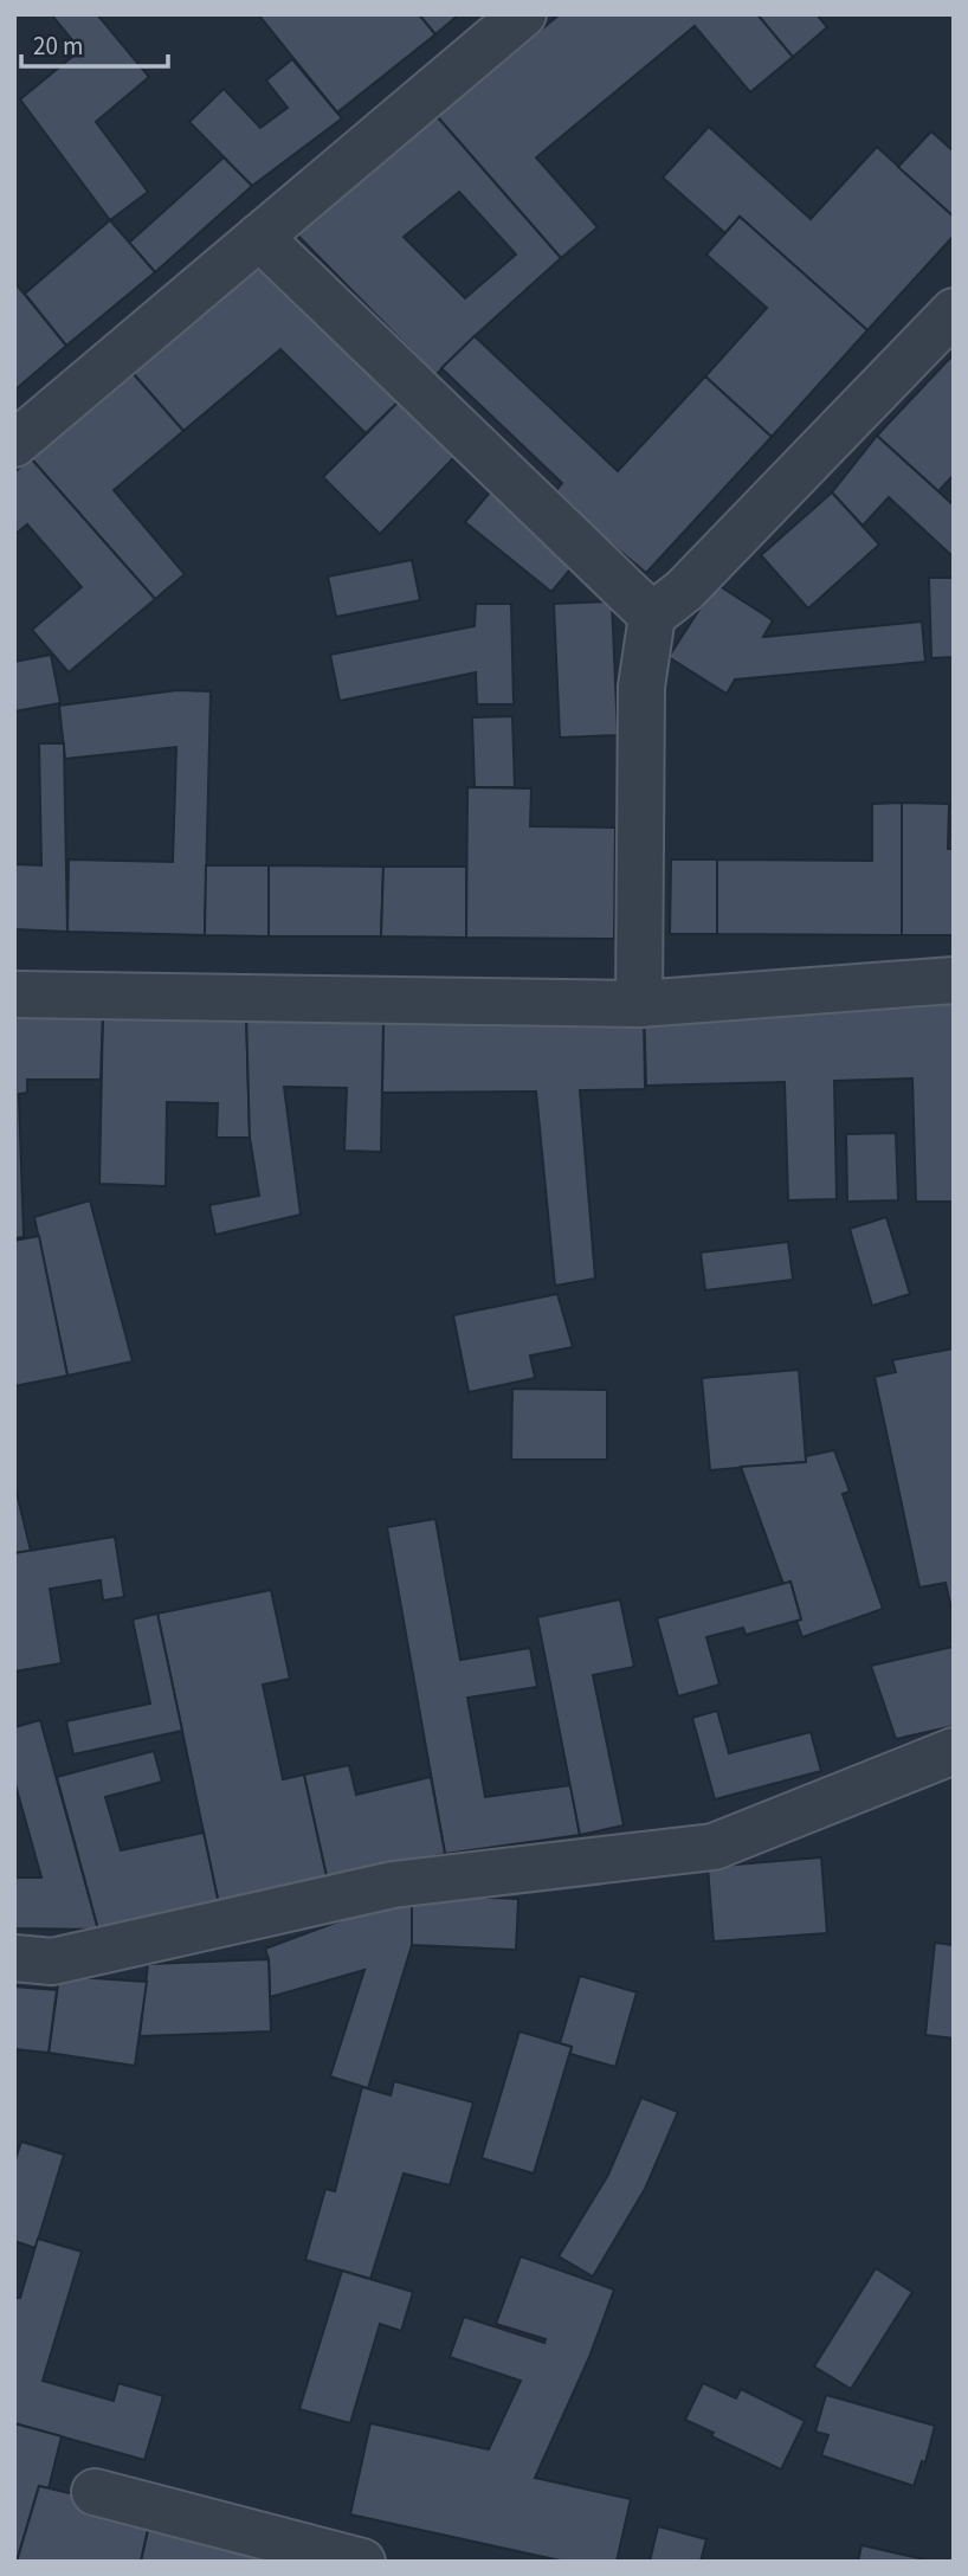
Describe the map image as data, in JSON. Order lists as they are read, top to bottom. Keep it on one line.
{"scale_bar":"20 m"}
